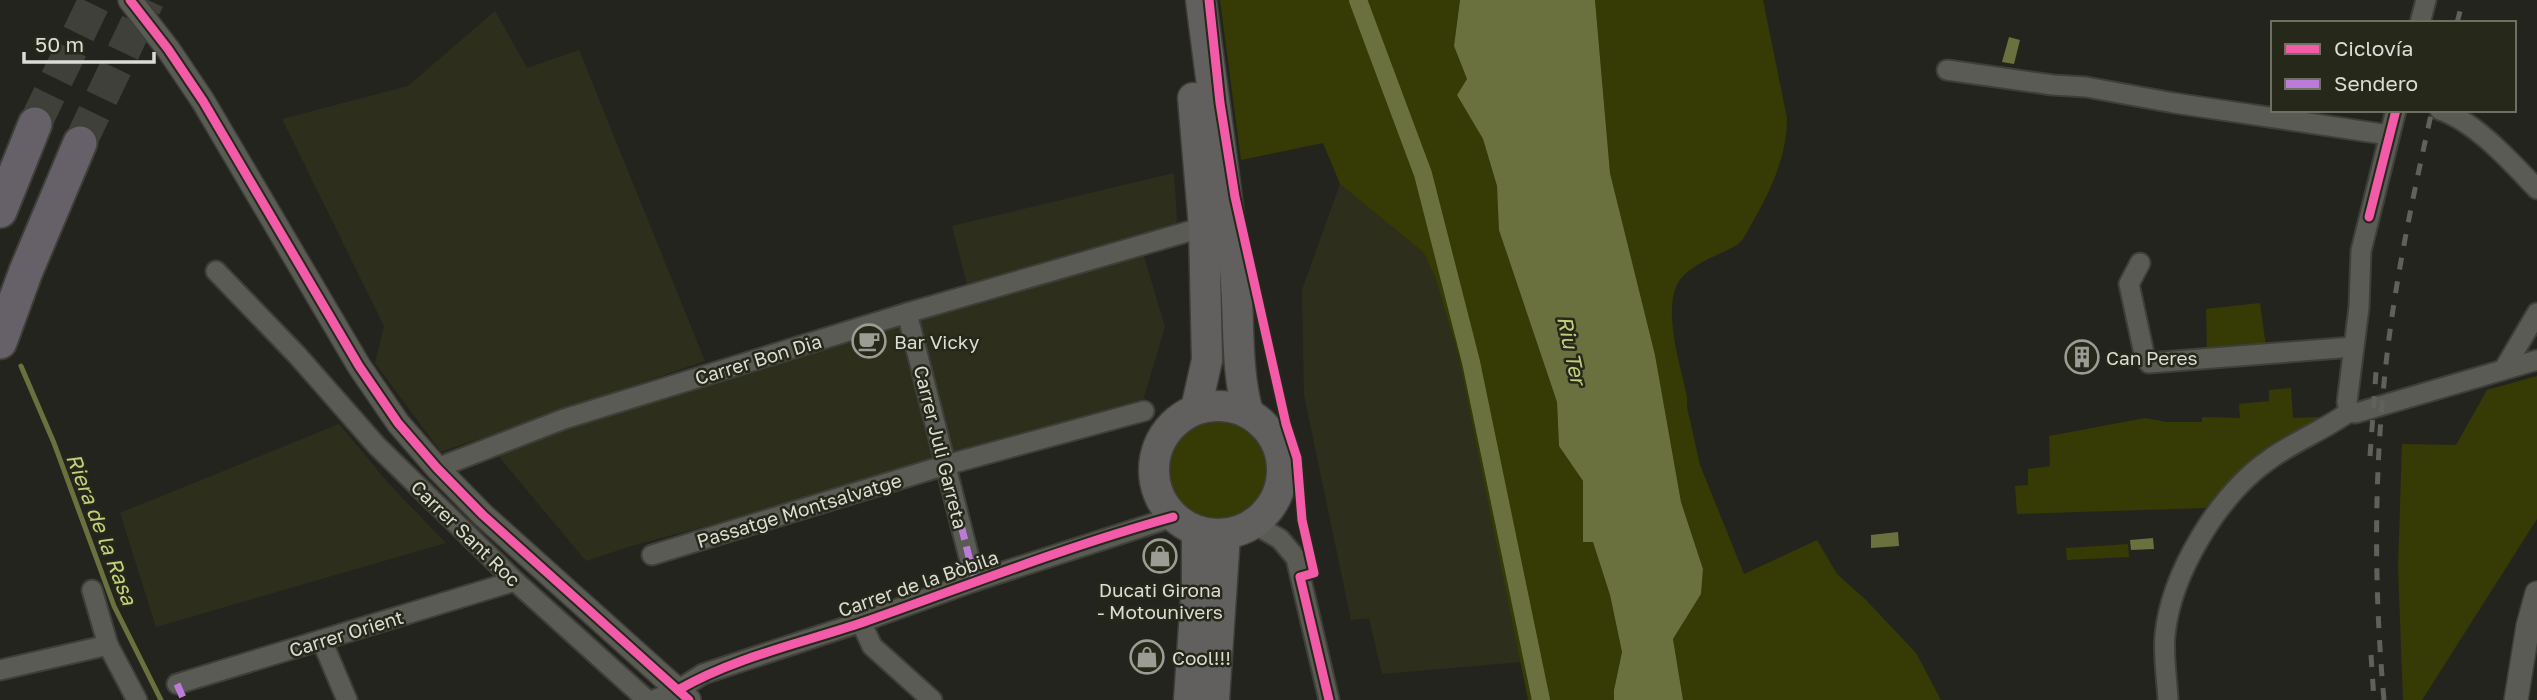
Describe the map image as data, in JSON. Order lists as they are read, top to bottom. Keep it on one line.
{"streets":{"street":["Carrer Bon Dia","Carrer Juli Garreta","Passatge Montsalvatge","Carrer Sant Roc","Carrer de la Bòbila","Carrer Orient"]},"crossings":[["Carrer Bon Dia","Carrer Juli Garreta"],["Carrer Juli Garreta","Passatge Montsalvatge"],["Carrer Juli Garreta","Carrer de la Bòbila"],["Carrer Sant Roc","Carrer Orient"]],"water":["Riu Ter","Riera de la Rasa"],"places":{"cafe":["Bar Vicky"],"building":["Can Peres"],"shop":["Ducati Girona - Motounivers","Cool!!!"]},"legend":["Ciclovía","Sendero"],"scale_bar":"50 m"}
